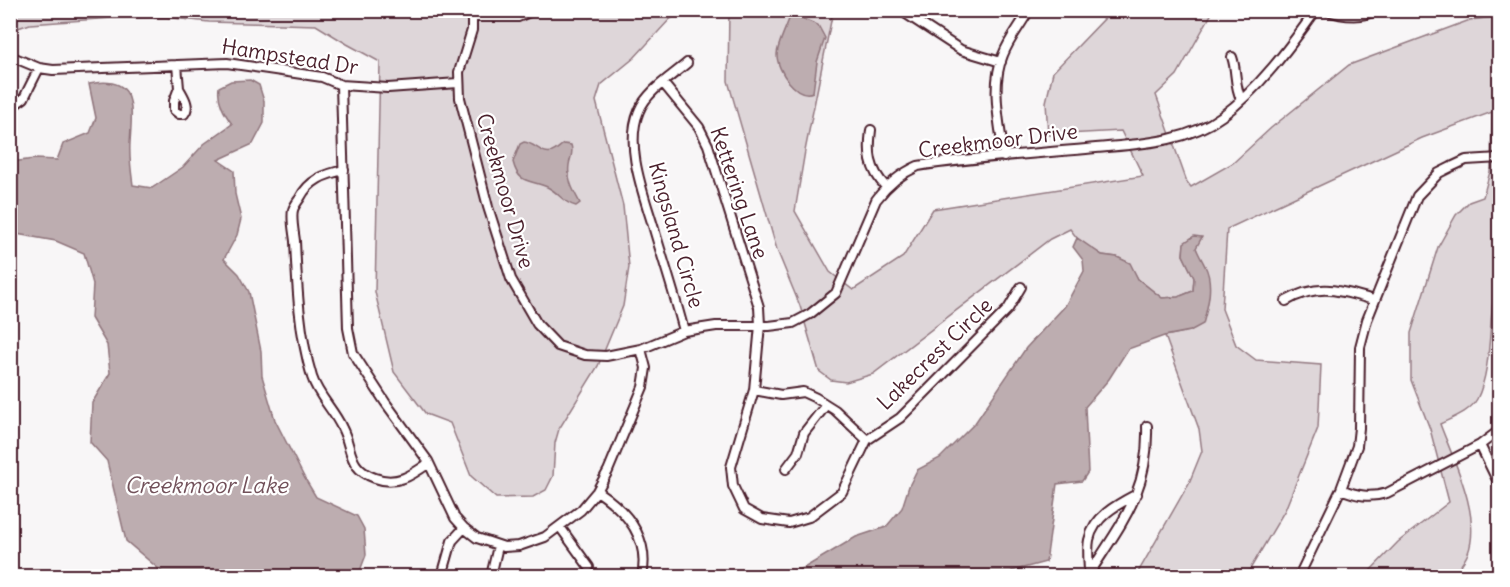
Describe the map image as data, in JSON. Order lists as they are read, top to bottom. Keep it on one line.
{"streets":{"street":["Hampstead Dr","Creekmoor Drive","Kettering Lane","Kingsland Circle","Lakecrest Circle"]},"crossings":[["Hampstead Dr","Creekmoor Drive"],["Creekmoor Drive","Kettering Lane"],["Creekmoor Drive","Kingsland Circle"],["Kettering Lane","Kingsland Circle"]],"water":["Creekmoor Lake"]}
